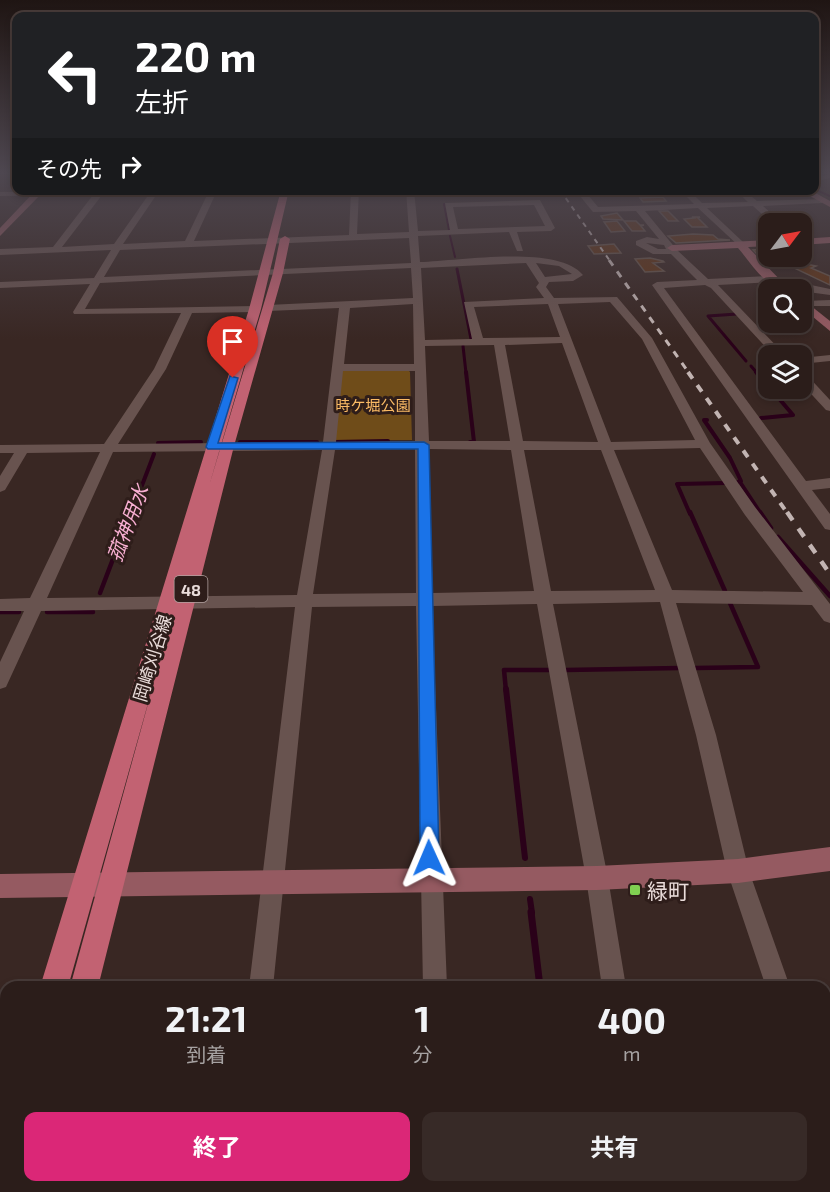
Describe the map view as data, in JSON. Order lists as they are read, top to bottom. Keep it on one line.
{"streets":{"main road":["48","岡崎刈谷線"]},"water":["菰神用水"],"parks":["時ケ堀公園"],"places":{"transit":["緑町"]},"north":"top right","page":{"turn":["220 m","左折"],"then":"その先","eta":["21:21","到着","1","分","400","m"],"buttons":["終了","共有"]}}
